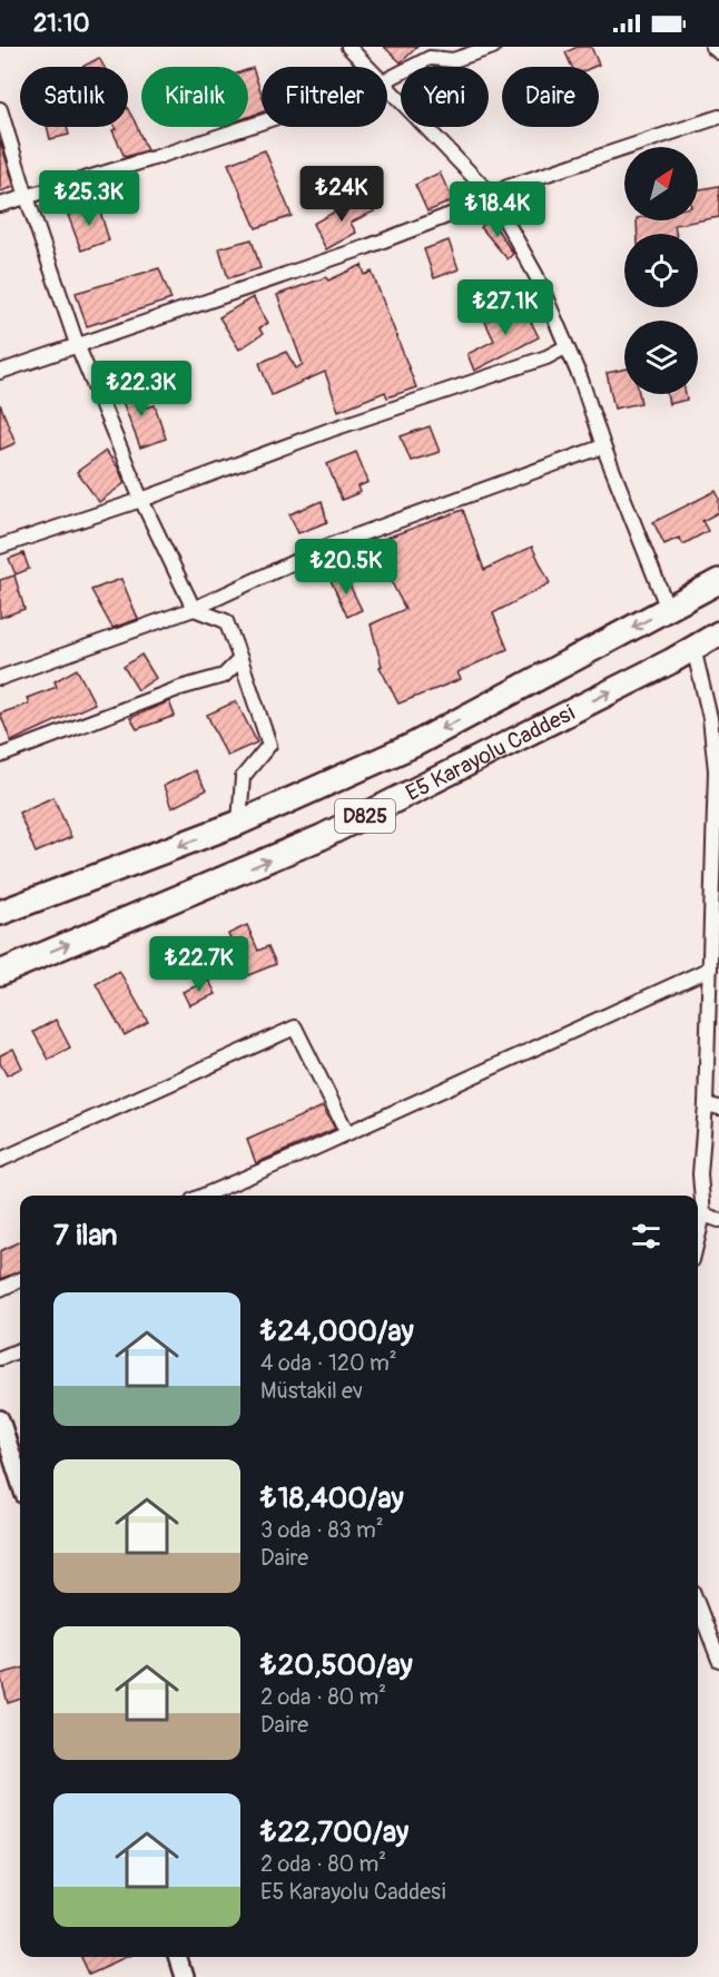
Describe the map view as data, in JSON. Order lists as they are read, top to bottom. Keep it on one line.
{"streets":{"highway":["E5 Karayolu Caddesi","D825"]},"north":"top right","page":{"status":"21:10","chip":["Satılık","Kiralık","Filtreler","Yeni","Daire"],"price":["₺24K","₺25.3K","₺18.4K","₺27.1K","₺22.3K","₺20.5K","₺22.7K"],"heading":"7 ilan","list":[{"name":"₺24,000/ay","note":"4 oda · 120 m² · Müstakil ev"},{"name":"₺18,400/ay","note":"3 oda · 83 m² · Daire"},{"name":"₺20,500/ay","note":"2 oda · 80 m² · Daire"},{"name":"₺22,700/ay","note":"2 oda · 80 m² · E5 Karayolu Caddesi"}]}}
